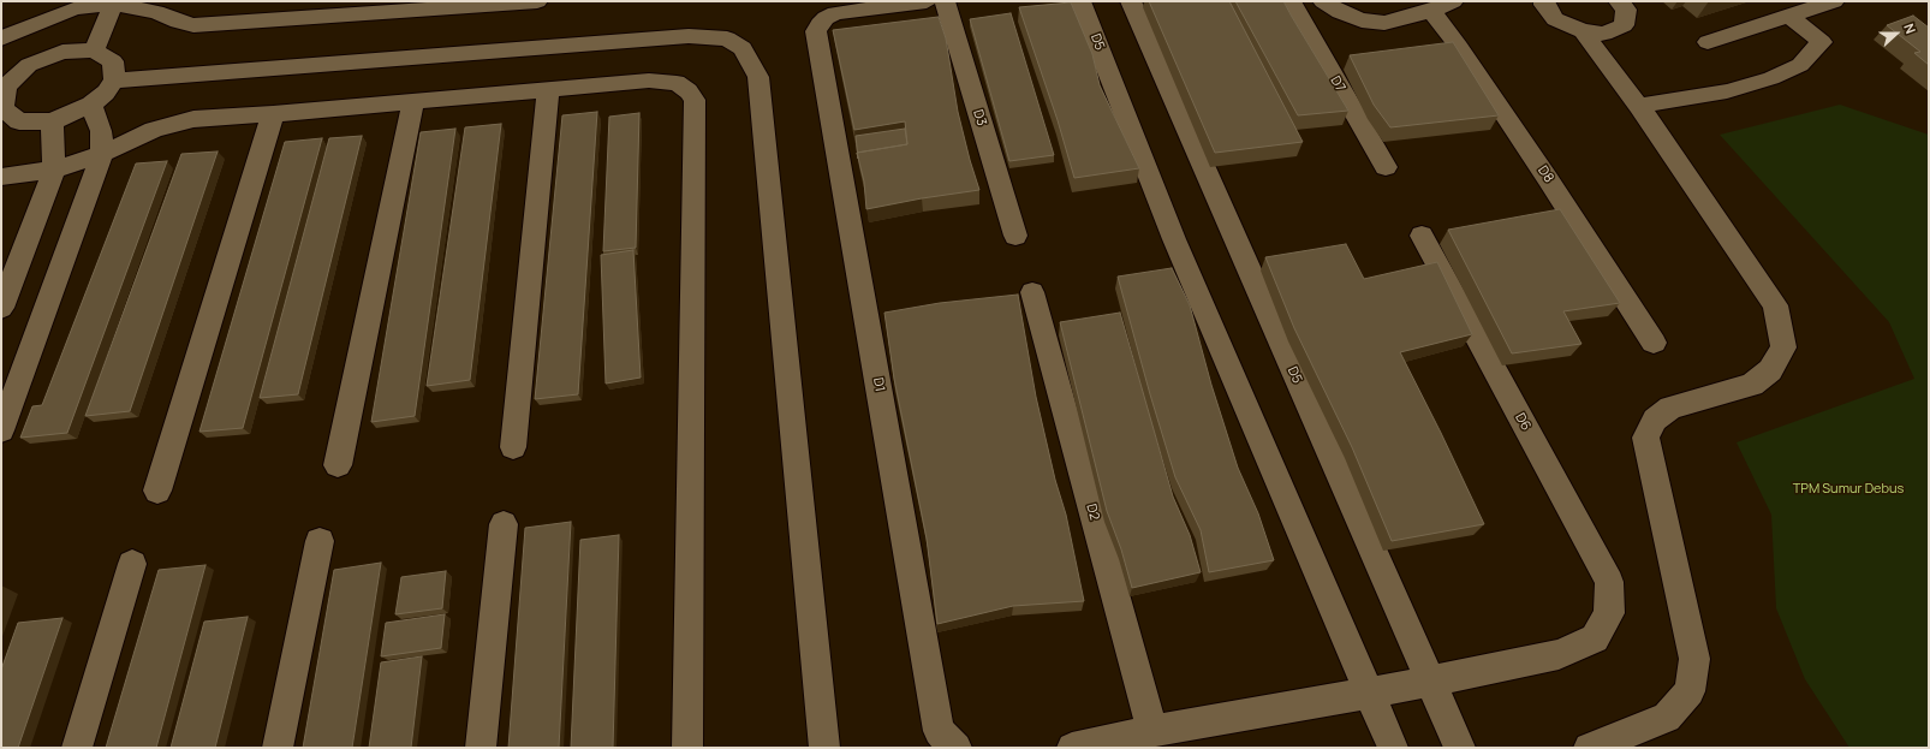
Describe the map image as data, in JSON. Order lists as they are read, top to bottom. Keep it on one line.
{"streets":{"street":["D5","D7","D3","D8","D1","D6","D2"]},"crossings":[["D5","D6"]],"parks":["TPM Sumur Debus"],"north":"right"}
